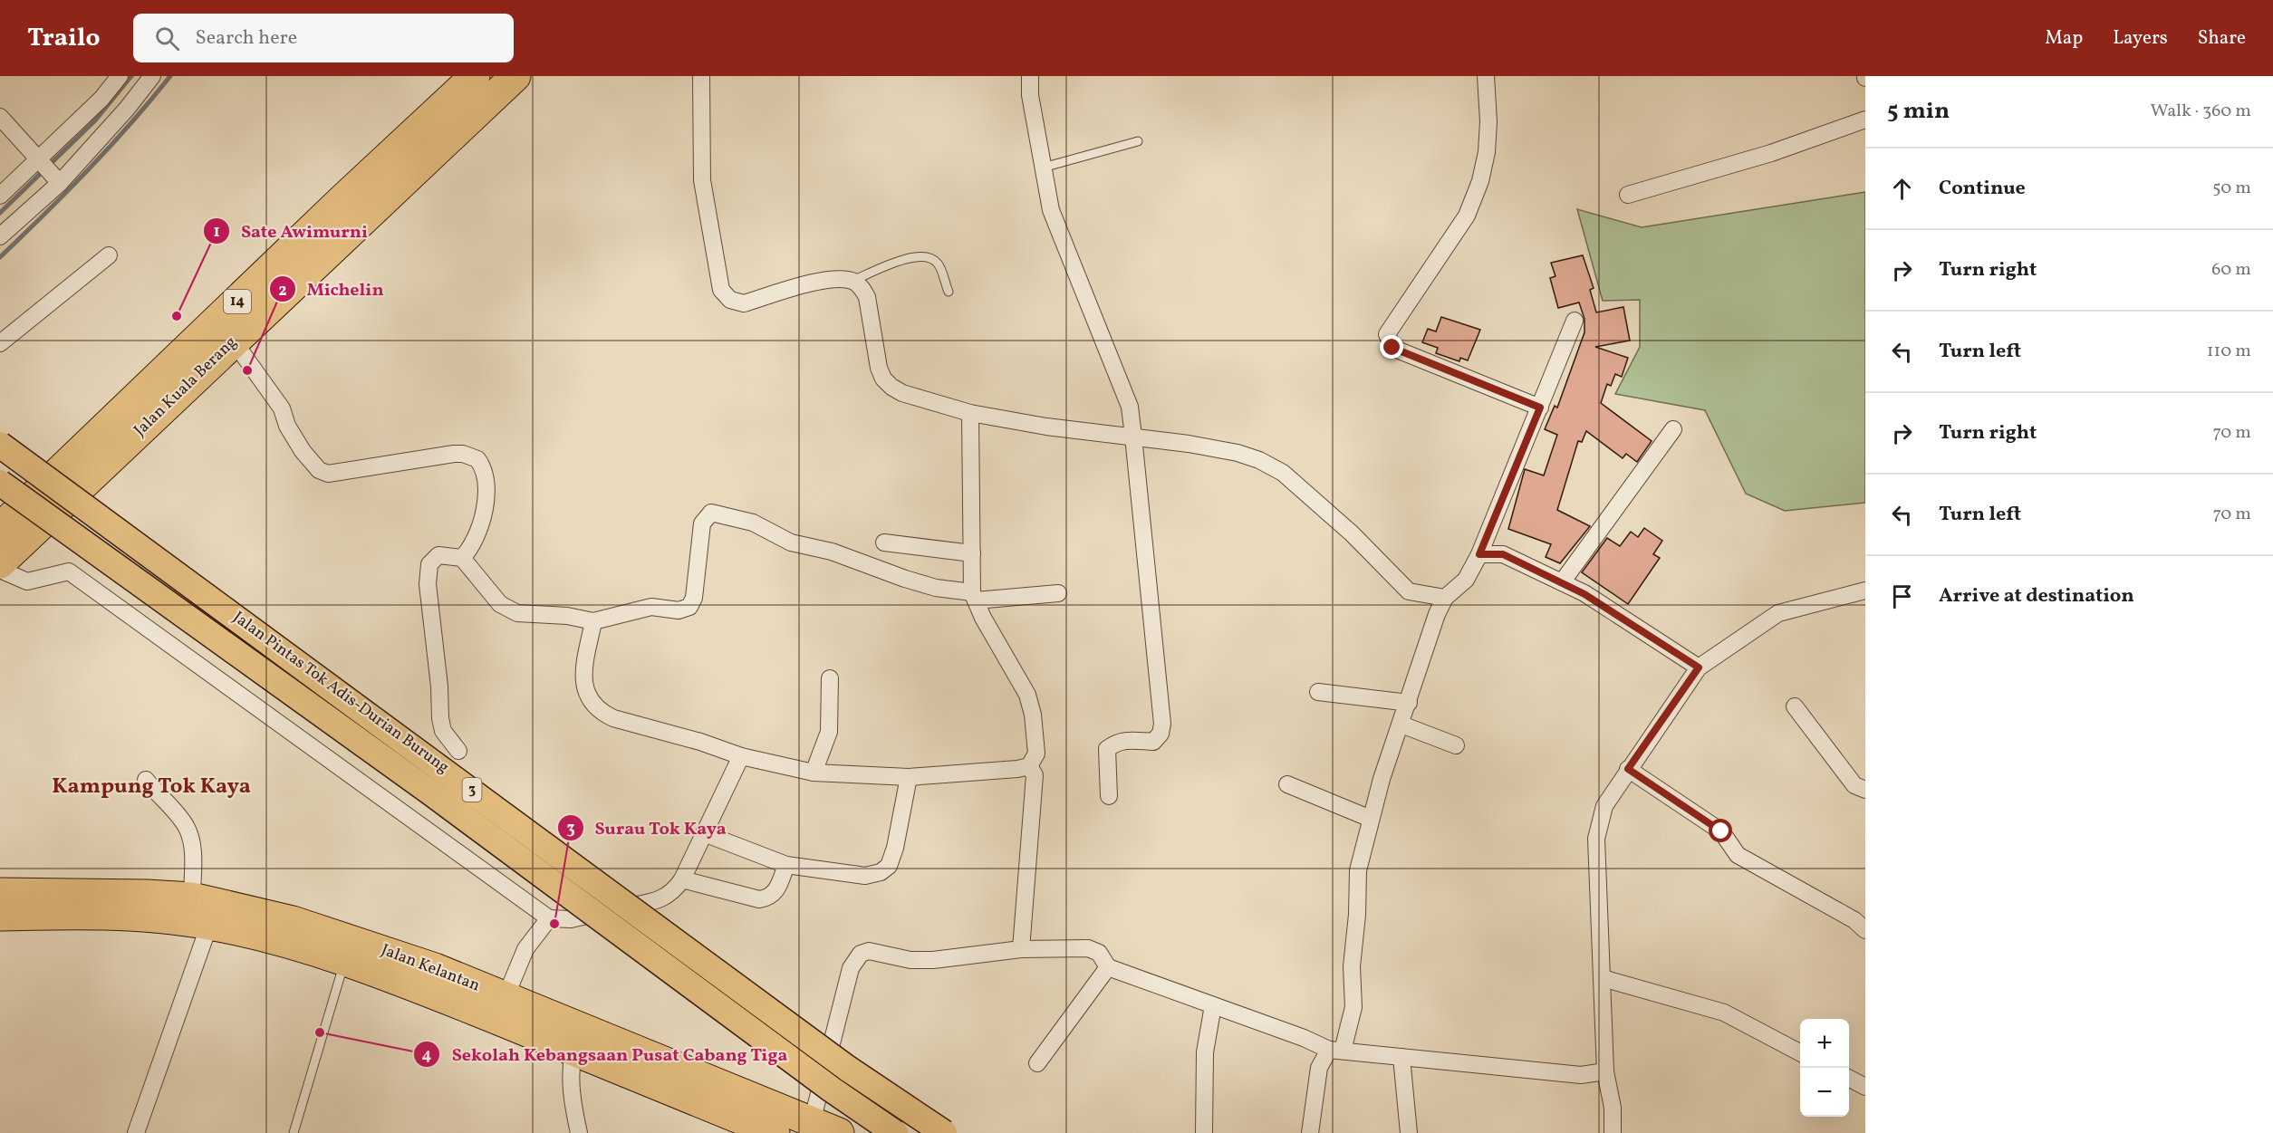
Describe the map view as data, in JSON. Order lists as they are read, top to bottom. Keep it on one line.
{"streets":{"highway":["14","Jalan Kuala Berang","Jalan Kelantan"],"main road":["Jalan Pintas Tok Adis-Durian Burung","3"]},"districts":["Kampung Tok Kaya"],"places":["Sate Awimurni","Michelin","Surau Tok Kaya","Sekolah Kebangsaan Pusat Cabang Tiga"],"page":{"header":"Trailo","search":"Search here","nav":["Map","Layers","Share"],"heading":["5 min","Walk · 360 m"],"list":[["Continue","50 m"],["Turn right","60 m"],["Turn left","110 m"],["Turn right","70 m"],["Turn left","70 m"],"Arrive at destination"],"map_buttons":["+","−"]}}
